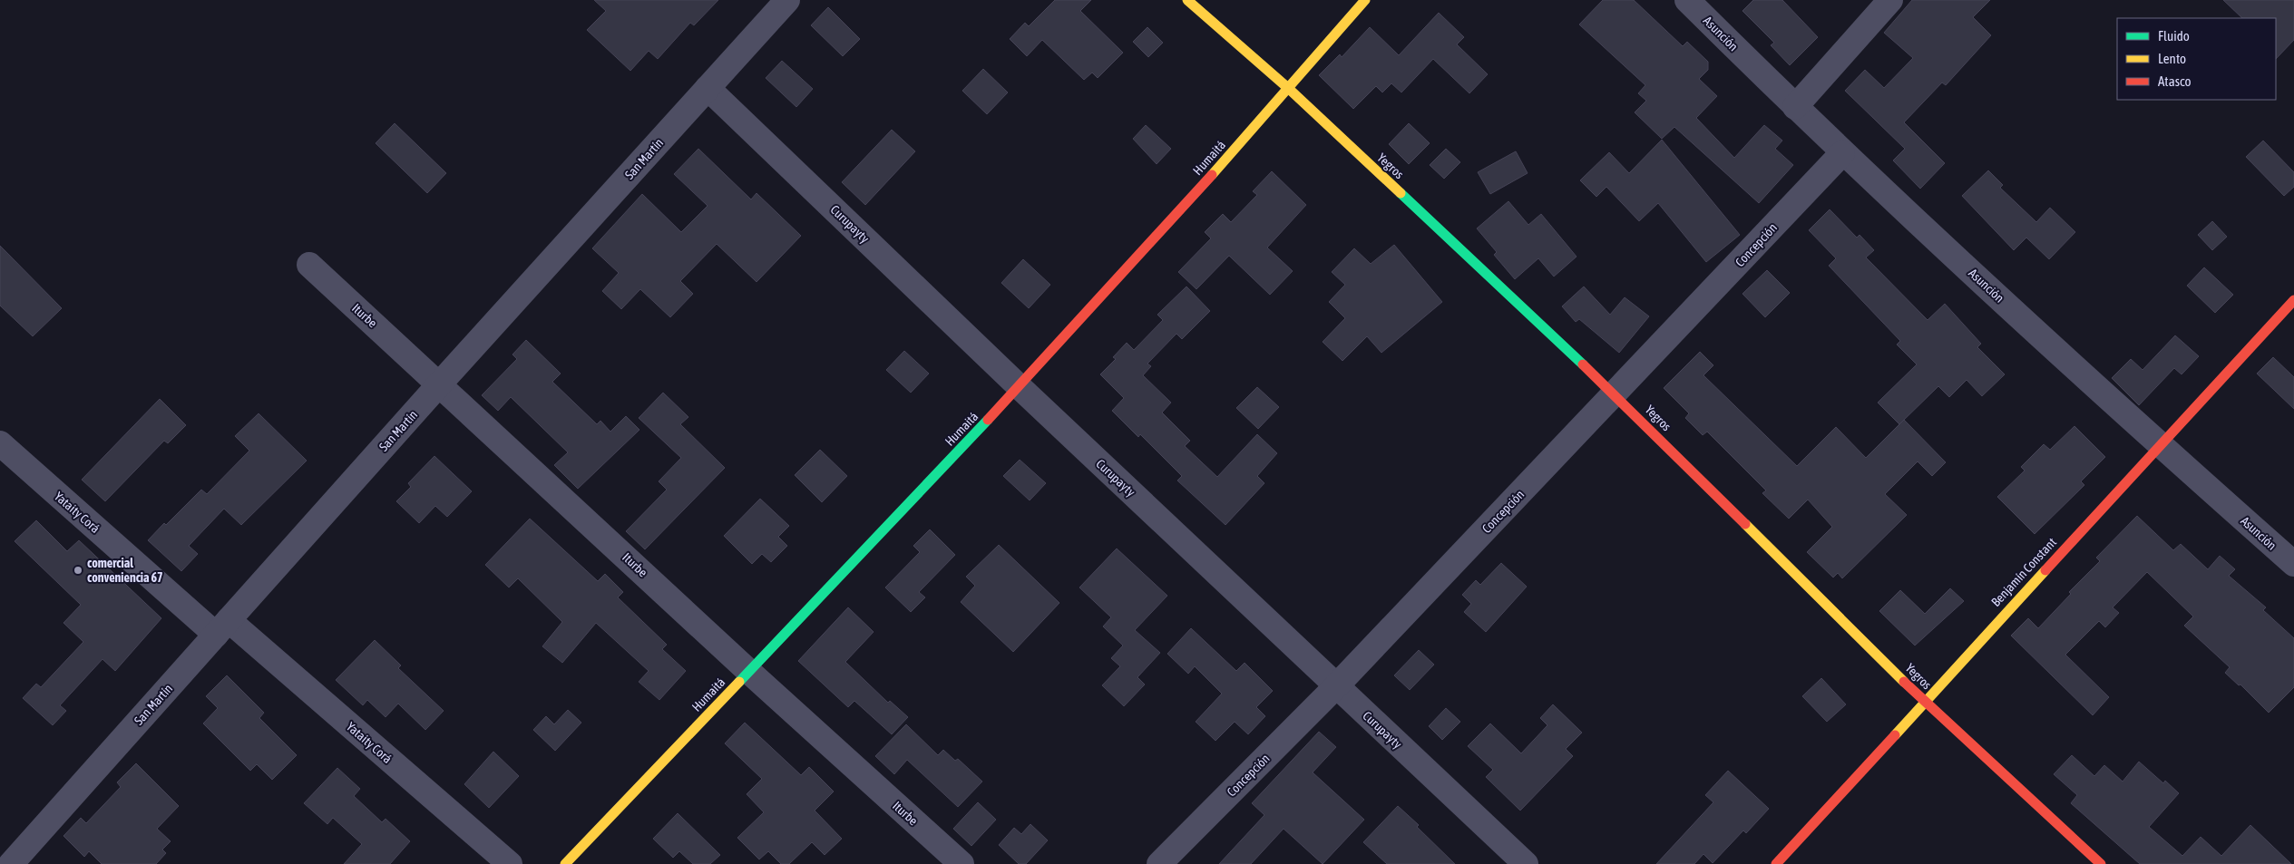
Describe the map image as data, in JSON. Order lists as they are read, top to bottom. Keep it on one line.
{"streets":{"street":["Asunción","Humaitá","San Martín","Yegros","Curupayty","Concepción","Iturbe","Yataity Corá","Benjamín Constant"]},"crossings":[["Asunción","Concepción"],["Asunción","Benjamín Constant"],["Humaitá","Yegros"],["Humaitá","Curupayty"],["Humaitá","Iturbe"],["San Martín","Curupayty"],["San Martín","Iturbe"],["San Martín","Yataity Corá"],["Yegros","Concepción"],["Yegros","Benjamín Constant"],["Curupayty","Concepción"]],"places":["comercial conveniencia 67"],"legend":["Fluido","Lento","Atasco"]}
